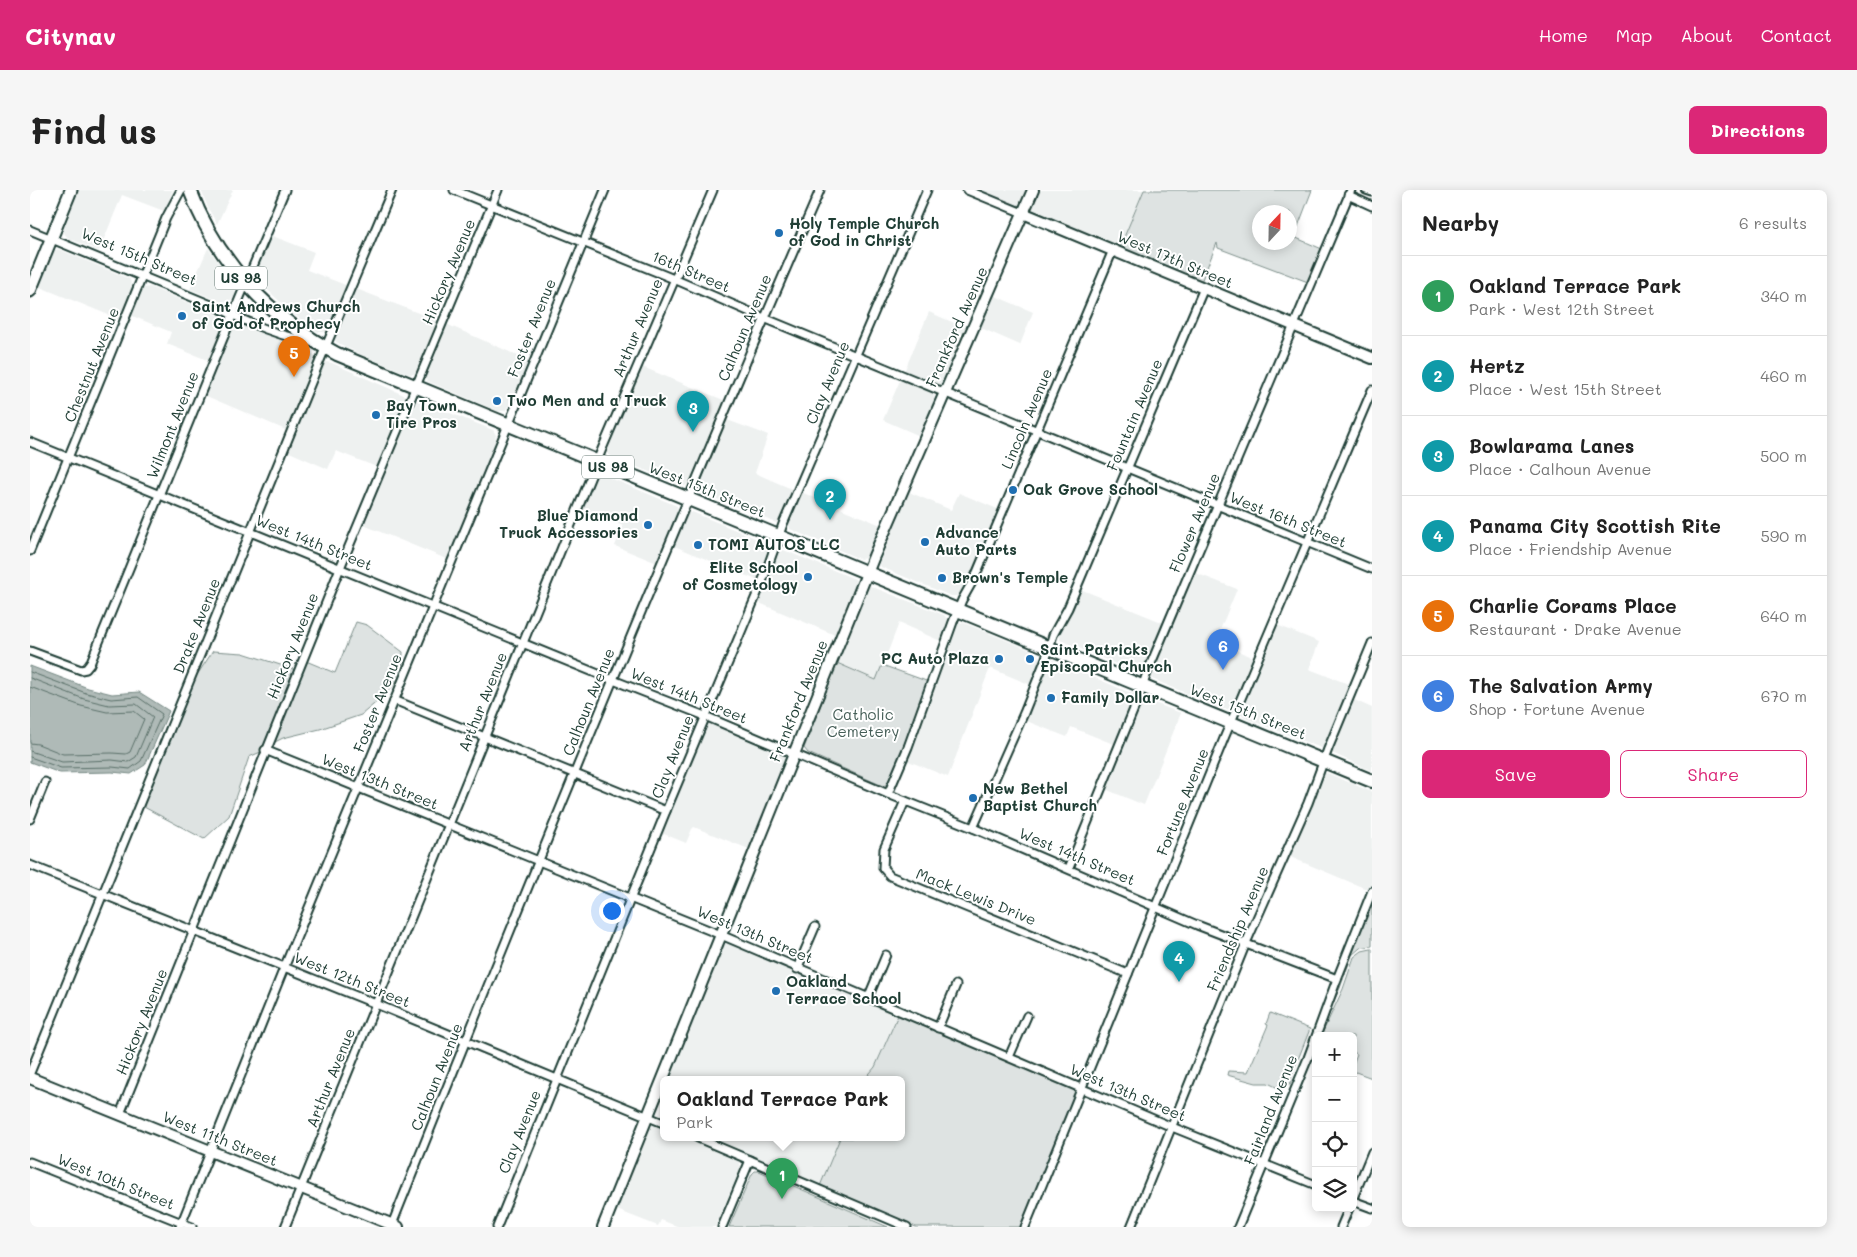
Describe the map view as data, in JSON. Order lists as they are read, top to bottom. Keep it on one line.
{"streets":{"highway":["West 15th Street","US 98"],"main road":["West 17th Street","Frankford Avenue","West 11th Street"],"street":["Hickory Avenue","16th Street","Foster Avenue","Arthur Avenue","Calhoun Avenue","Chestnut Avenue","Clay Avenue","Fountain Avenue","Lincoln Avenue","Wilmont Avenue","West 16th Street","Flower Avenue","West 14th Street","Drake Avenue","West 13th Street","Fortune Avenue","Mack Lewis Drive","Friendship Avenue","West 12th Street","Fairland Avenue","West 10th Street"]},"crossings":[["West 15th Street","Hickory Avenue"],["West 15th Street","US 98"],["West 15th Street","Frankford Avenue"],["West 15th Street","Foster Avenue"],["West 15th Street","Arthur Avenue"],["West 15th Street","Calhoun Avenue"],["West 15th Street","Chestnut Avenue"],["West 15th Street","Clay Avenue"],["West 15th Street","Fountain Avenue"],["West 15th Street","Lincoln Avenue"],["West 15th Street","Wilmont Avenue"],["West 15th Street","Flower Avenue"],["West 15th Street","Drake Avenue"],["West 15th Street","Fortune Avenue"],["West 15th Street","Friendship Avenue"],["West 17th Street","Frankford Avenue"],["West 17th Street","Fountain Avenue"],["West 17th Street","Lincoln Avenue"],["West 17th Street","Flower Avenue"],["Hickory Avenue","16th Street"],["Hickory Avenue","West 14th Street"],["Hickory Avenue","West 13th Street"],["Hickory Avenue","West 12th Street"],["Hickory Avenue","West 11th Street"],["16th Street","Frankford Avenue"],["16th Street","Foster Avenue"],["16th Street","Arthur Avenue"],["16th Street","Calhoun Avenue"],["16th Street","Clay Avenue"],["16th Street","West 16th Street"],["US 98","Wilmont Avenue"],["US 98","Drake Avenue"],["Frankford Avenue","West 16th Street"],["Frankford Avenue","West 14th Street"],["Frankford Avenue","West 13th Street"],["Frankford Avenue","West 12th Street"],["Foster Avenue","West 14th Street"],["Foster Avenue","West 13th Street"],["Foster Avenue","West 12th Street"],["Foster Avenue","West 11th Street"],["Foster Avenue","West 10th Street"],["Arthur Avenue","West 14th Street"],["Arthur Avenue","West 13th Street"],["Arthur Avenue","West 12th Street"],["Arthur Avenue","West 11th Street"],["Calhoun Avenue","West 14th Street"],["Calhoun Avenue","West 13th Street"],["Calhoun Avenue","West 12th Street"],["Calhoun Avenue","West 11th Street"],["Chestnut Avenue","West 14th Street"],["Clay Avenue","West 14th Street"],["Clay Avenue","West 13th Street"],["Clay Avenue","West 12th Street"],["Fountain Avenue","West 16th Street"],["Fountain Avenue","West 14th Street"],["Lincoln Avenue","West 16th Street"],["Lincoln Avenue","West 14th Street"],["Wilmont Avenue","West 14th Street"],["West 16th Street","Flower Avenue"],["West 16th Street","Fortune Avenue"],["Flower Avenue","West 14th Street"],["West 14th Street","Drake Avenue"],["West 14th Street","Fortune Avenue"],["West 14th Street","Mack Lewis Drive"],["West 14th Street","Friendship Avenue"],["West 14th Street","Fairland Avenue"],["Drake Avenue","West 12th Street"],["West 13th Street","Fortune Avenue"],["West 13th Street","Friendship Avenue"],["West 13th Street","Fairland Avenue"],["Fortune Avenue","Mack Lewis Drive"]],"parks":["Catholic Cemetery"],"places":["Holy Temple Church of God in Christ","Saint Andrews Church of God of Prophecy","Two Men and a Truck","Bay Town Tire Pros","Oak Grove School","Blue Diamond Truck Accessories","Advance Auto Parts","TOMI AUTOS LLC","Elite School of Cosmetology","Brown's Temple","PC Auto Plaza","Saint Patricks Episcopal Church","Family Dollar","New Bethel Baptist Church","Oakland Terrace School"],"north":"top","page":{"header":"Citynav","nav":["Home","Map","About","Contact"],"buttons":["Directions",["Save","Share"]],"title":"Find us","heading":["Nearby","6 results"],"list":[{"mark":"1","name":"Oakland Terrace Park","note":"Park · West 12th Street","value":"340 m"},{"mark":"2","name":"Hertz","note":"Place · West 15th Street","value":"460 m"},{"mark":"3","name":"Bowlarama Lanes","note":"Place · Calhoun Avenue","value":"500 m"},{"mark":"4","name":"Panama City Scottish Rite","note":"Place · Friendship Avenue","value":"590 m"},{"mark":"5","name":"Charlie Corams Place","note":"Restaurant · Drake Avenue","value":"640 m"},{"mark":"6","name":"The Salvation Army","note":"Shop · Fortune Avenue","value":"670 m"}],"pins":["5","3","2","6","4","1"],"map_buttons":["+","−"],"popup":["Oakland Terrace Park","Park"]}}
